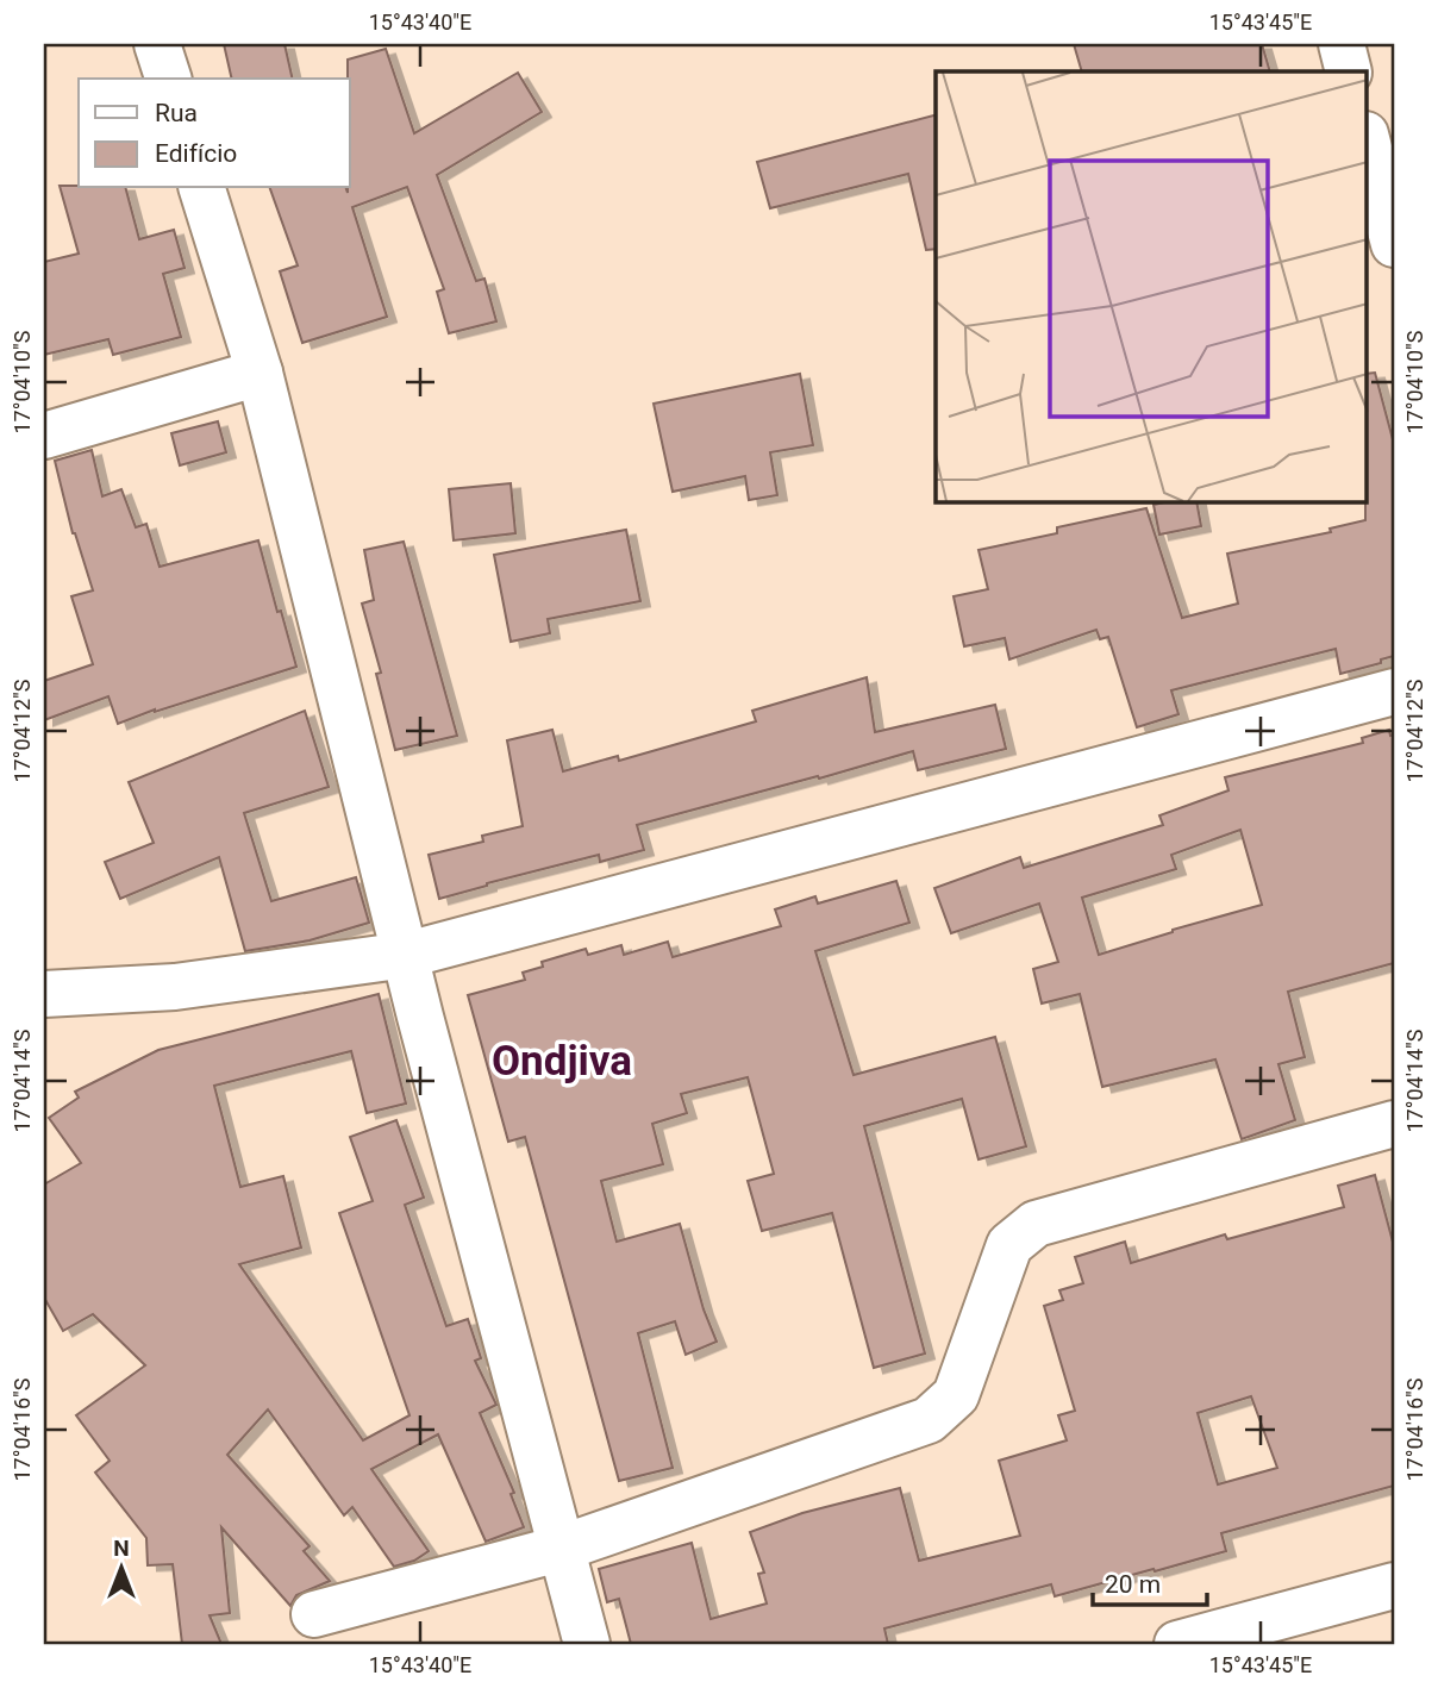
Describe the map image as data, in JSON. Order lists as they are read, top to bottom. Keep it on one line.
{"districts":["Ondjiva"],"legend":["Rua","Edifício"],"scale_bar":"20 m","north":"top","coordinates":["15°43'40\"E","15°43'45\"E","17°04'10\"S","17°04'12\"S","17°04'14\"S","17°04'16\"S"]}
